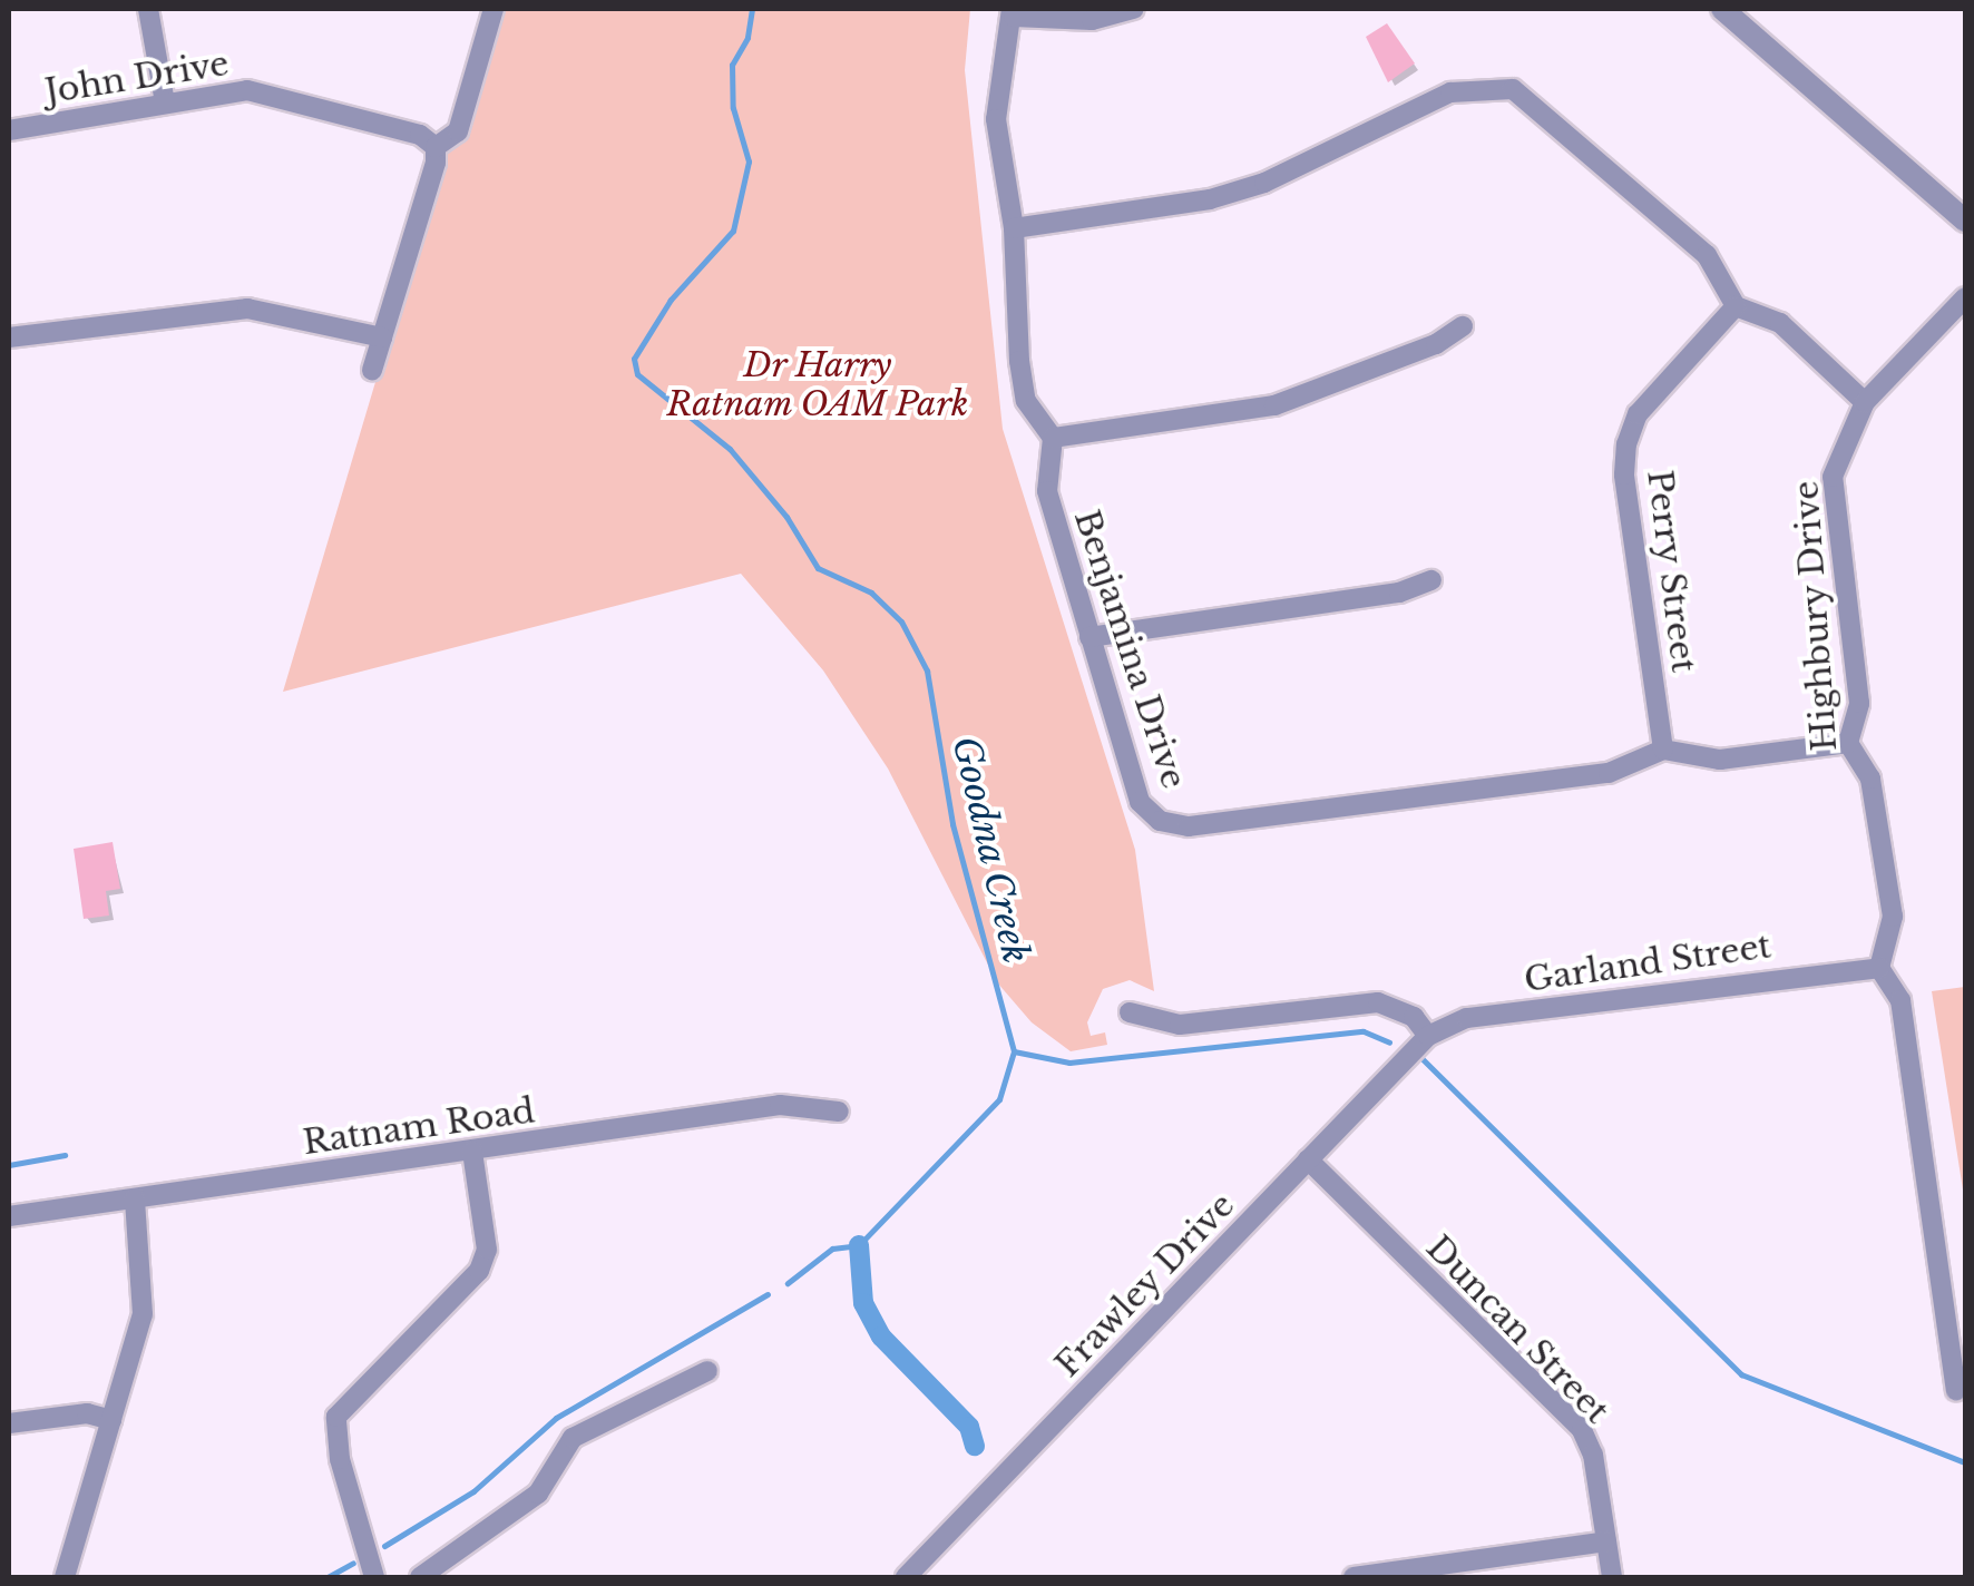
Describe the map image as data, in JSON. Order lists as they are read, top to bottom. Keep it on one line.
{"streets":{"street":["John Drive","Perry Street","Highbury Drive","Benjamina Drive","Garland Street","Ratnam Road","Frawley Drive","Duncan Street"]},"crossings":[["Perry Street","Benjamina Drive"],["Highbury Drive","Garland Street"],["Garland Street","Frawley Drive"],["Frawley Drive","Duncan Street"]],"water":["Goodna Creek"],"parks":["Dr Harry Ratnam OAM Park"]}
